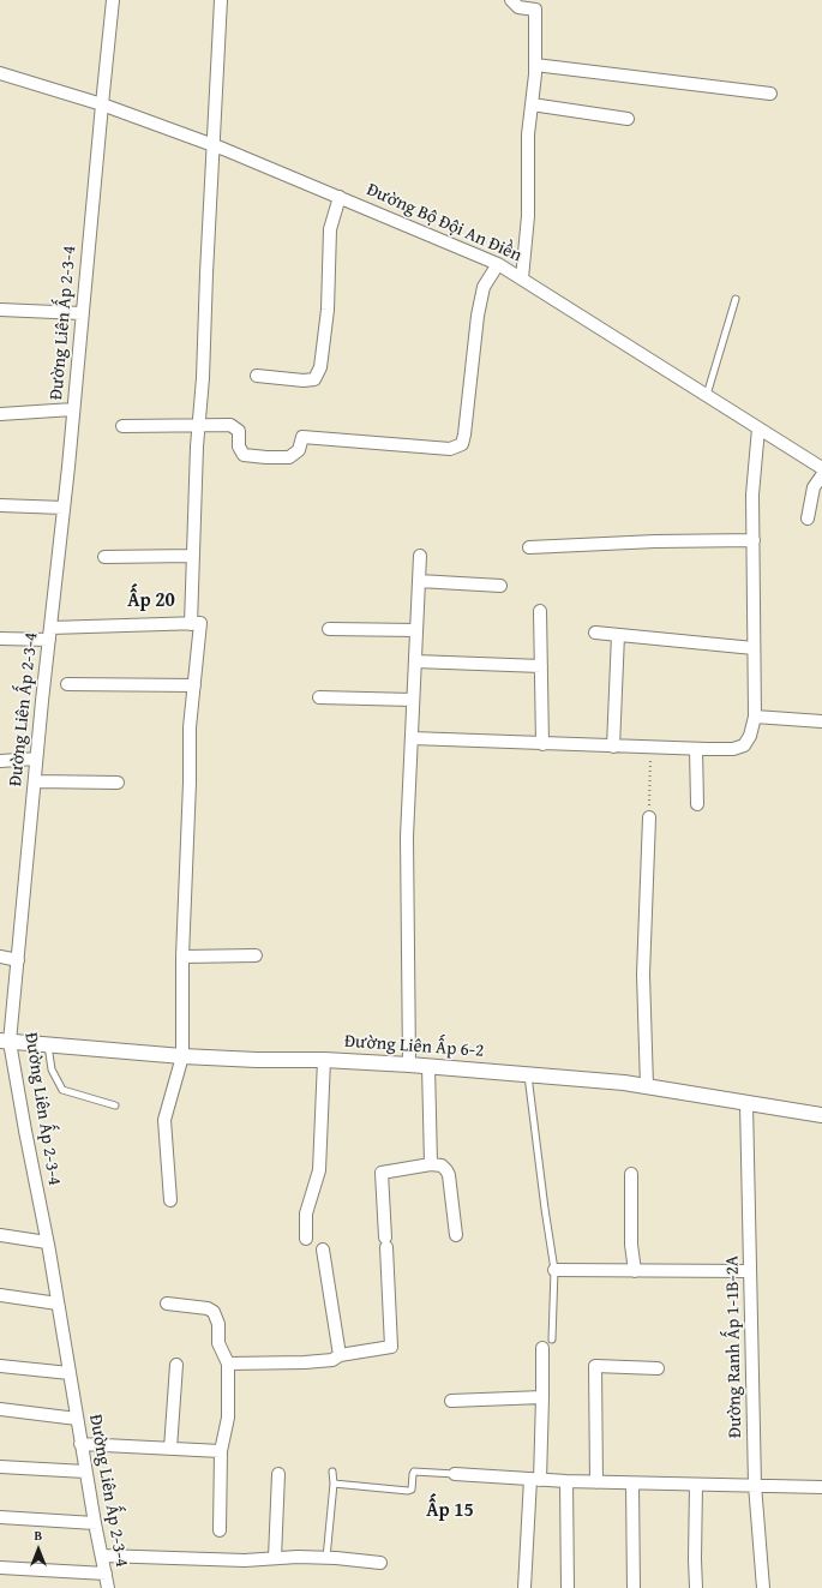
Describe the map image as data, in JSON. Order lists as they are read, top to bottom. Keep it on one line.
{"streets":{"street":["Đường Bộ Đội An Điền","Đường Liên Ấp 2-3-4","Đường Liên Ấp 6-2","Đường Ranh Ấp 1-1B-2A"]},"crossings":[["Đường Bộ Đội An Điền","Đường Liên Ấp 2-3-4"],["Đường Liên Ấp 2-3-4","Đường Liên Ấp 6-2"],["Đường Liên Ấp 6-2","Đường Ranh Ấp 1-1B-2A"]],"districts":["Ấp 20","Ấp 15"],"north":"top"}
